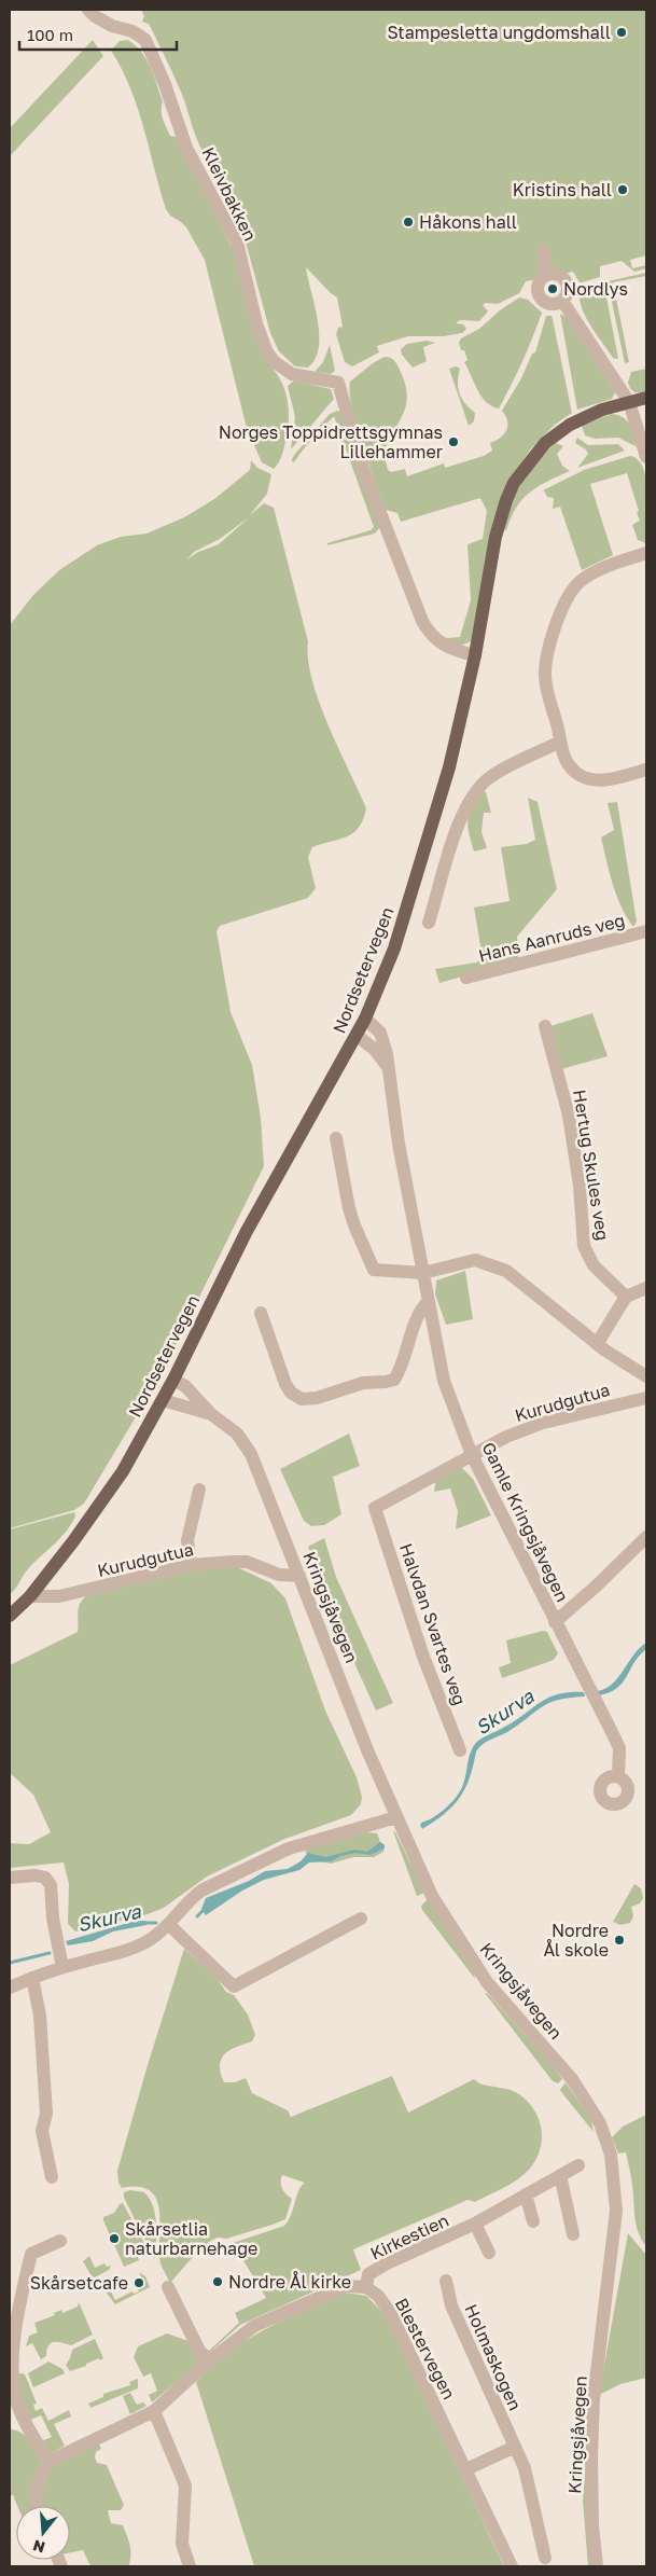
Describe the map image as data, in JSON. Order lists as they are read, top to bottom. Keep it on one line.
{"streets":{"main road":["Nordsetervegen"],"street":["Kleivbakken","Hans Aanruds veg","Hertug Skules veg","Kurudgutua","Gamle Kringsjåvegen","Kringsjåvegen","Halvdan Svartes veg","Kirkestien","Blestervegen","Holmaskogen"]},"crossings":[["Kleivbakken","Nordsetervegen"],["Nordsetervegen","Kurudgutua"],["Nordsetervegen","Gamle Kringsjåvegen"],["Nordsetervegen","Kringsjåvegen"],["Kurudgutua","Gamle Kringsjåvegen"],["Kurudgutua","Kringsjåvegen"],["Kurudgutua","Halvdan Svartes veg"],["Kirkestien","Blestervegen"]],"water":["Skurva"],"places":["Stampesletta ungdomshall","Kristins hall","Håkons hall","Nordlys","Norges Toppidrettsgymnas Lillehammer","Nordre Ål skole","Skårsetlia naturbarnehage","Nordre Ål kirke","Skårsetcafe"],"scale_bar":"100 m","north":"bottom"}
